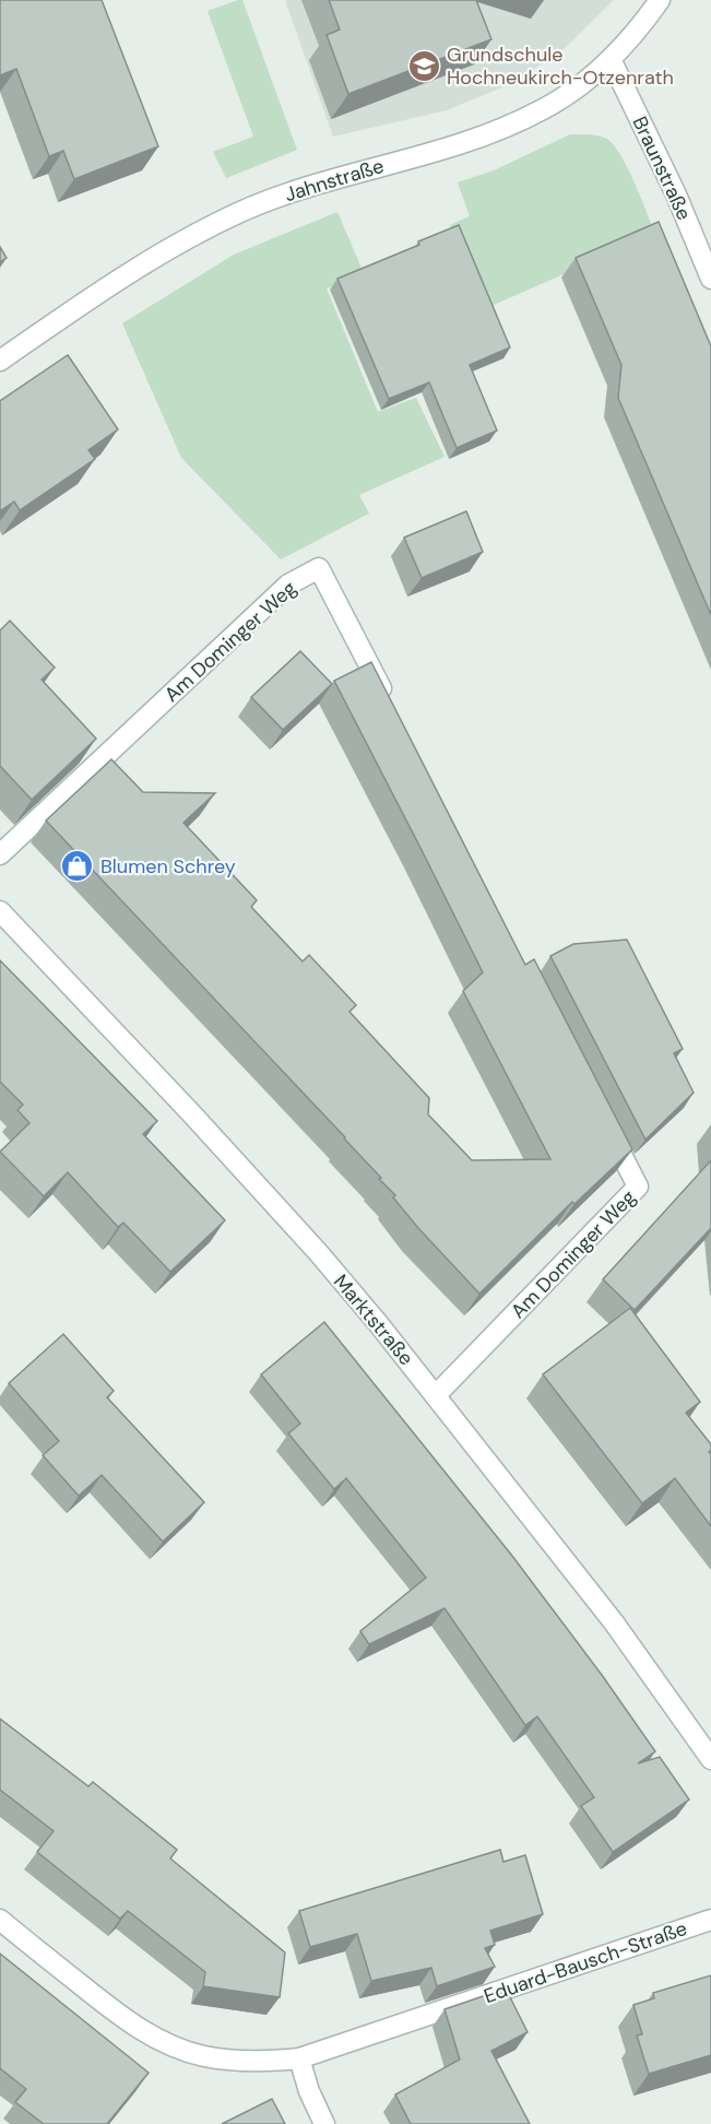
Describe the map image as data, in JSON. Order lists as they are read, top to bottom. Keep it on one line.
{"streets":{"street":["Braunstraße","Jahnstraße","Am Dominger Weg","Marktstraße","Eduard-Bausch-Straße"]},"crossings":[["Braunstraße","Jahnstraße"],["Am Dominger Weg","Marktstraße"]],"places":{"school or university":["Grundschule Hochneukirch-Otzenrath"],"shop":["Blumen Schrey"]}}
